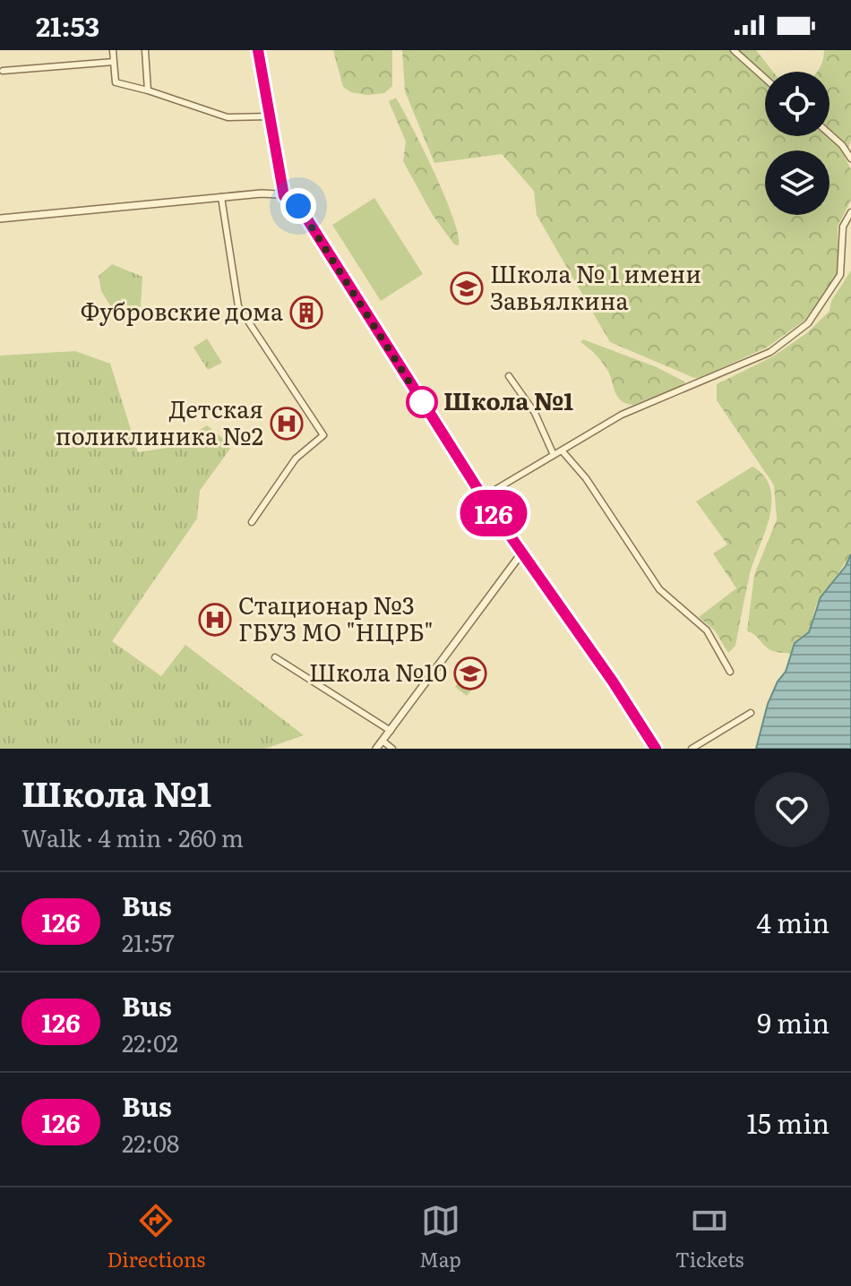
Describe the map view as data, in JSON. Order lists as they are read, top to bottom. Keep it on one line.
{"places":{"school or university":["Школа № 1 имени Завьялкина","Школа №10"],"building":["Фубровские дома"],"other":["Школа №1"],"hospital":["Детская поликлиника №2","Стационар №3 ГБУЗ МО \"НЦРБ\""]},"lines":["bus line 126"],"page":{"status":"21:53","on_map":"126","heading":["Школа №1","Walk · 4 min · 260 m"],"list":[{"mark":"126","name":"Bus","note":"21:57","value":"4 min"},{"mark":"126","name":"Bus","note":"22:02","value":"9 min"},{"mark":"126","name":"Bus","note":"22:08","value":"15 min"}],"tabs":["Directions","Map","Tickets"]}}
